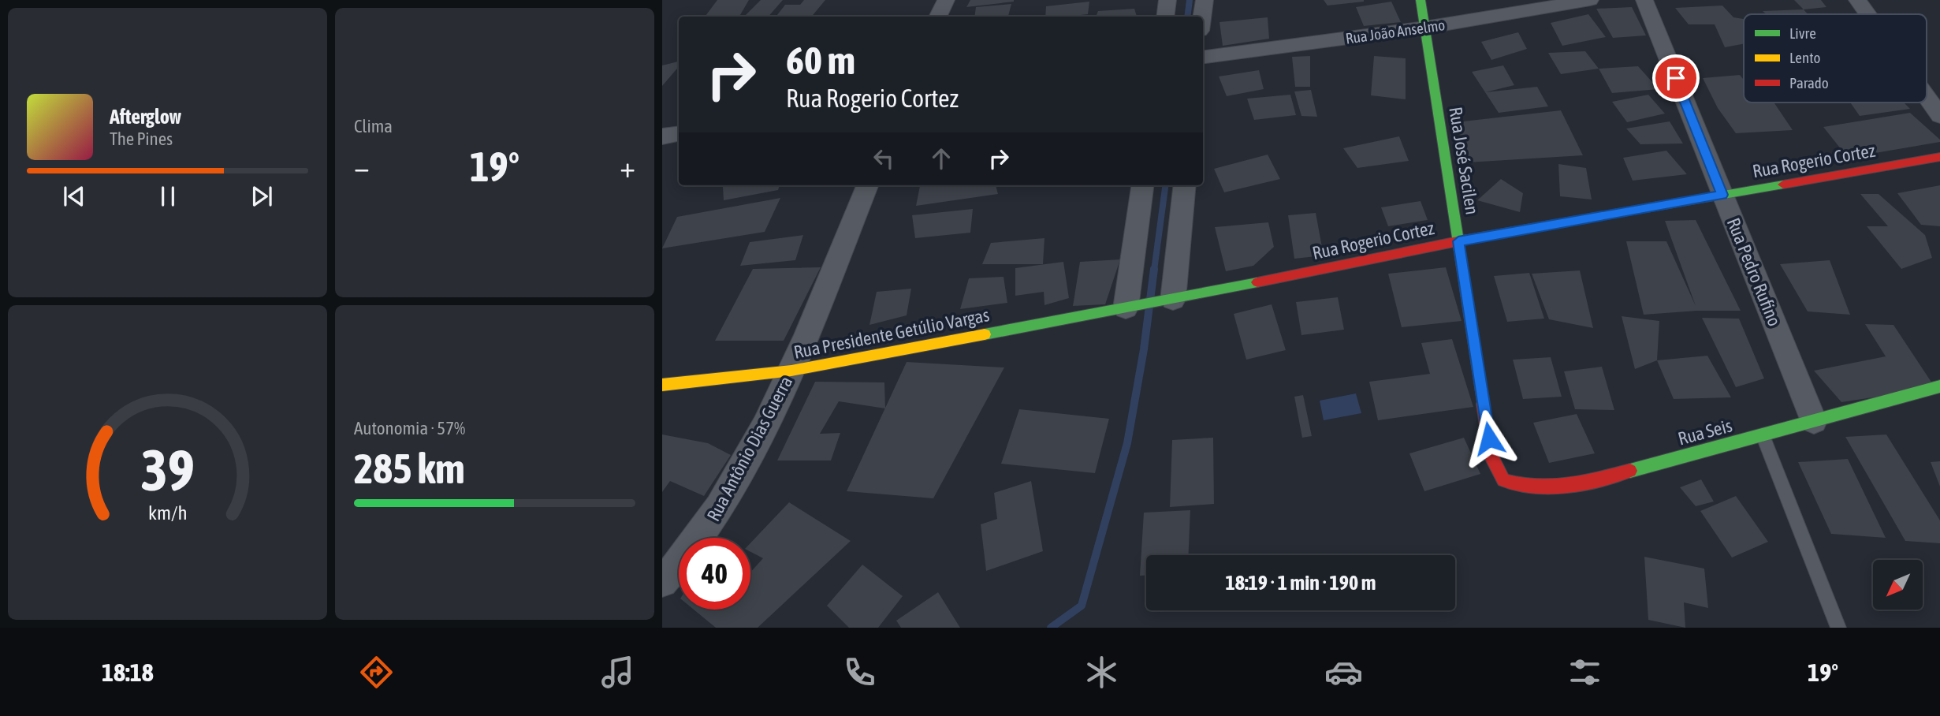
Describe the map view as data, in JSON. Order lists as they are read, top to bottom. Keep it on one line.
{"streets":{"street":["Rua João Anselmo","Rua José Sacilen","Rua Rogerio Cortez","Rua Pedro Rufino","Rua Presidente Getúlio Vargas","Rua Seis","Rua Antônio Dias Guerra"]},"crossings":[["Rua João Anselmo","Rua José Sacilen"],["Rua José Sacilen","Rua Rogerio Cortez"],["Rua José Sacilen","Rua Seis"],["Rua Rogerio Cortez","Rua Pedro Rufino"],["Rua Rogerio Cortez","Rua Presidente Getúlio Vargas"],["Rua Pedro Rufino","Rua Seis"],["Rua Presidente Getúlio Vargas","Rua Antônio Dias Guerra"]],"legend":["Livre","Lento","Parado"],"north":"bottom left","page":{"tile":["Clima",["Autonomia · 57%","285 km"]],"turn":["60 m","Rua Rogerio Cortez"],"song":["Afterglow","The Pines"],"heat":["−","19°","+"],"limit":"40","trip":"18:19 · 1 min · 190 m","tabs":["18:18","19°"],"gauge":["39","km/h"]}}
